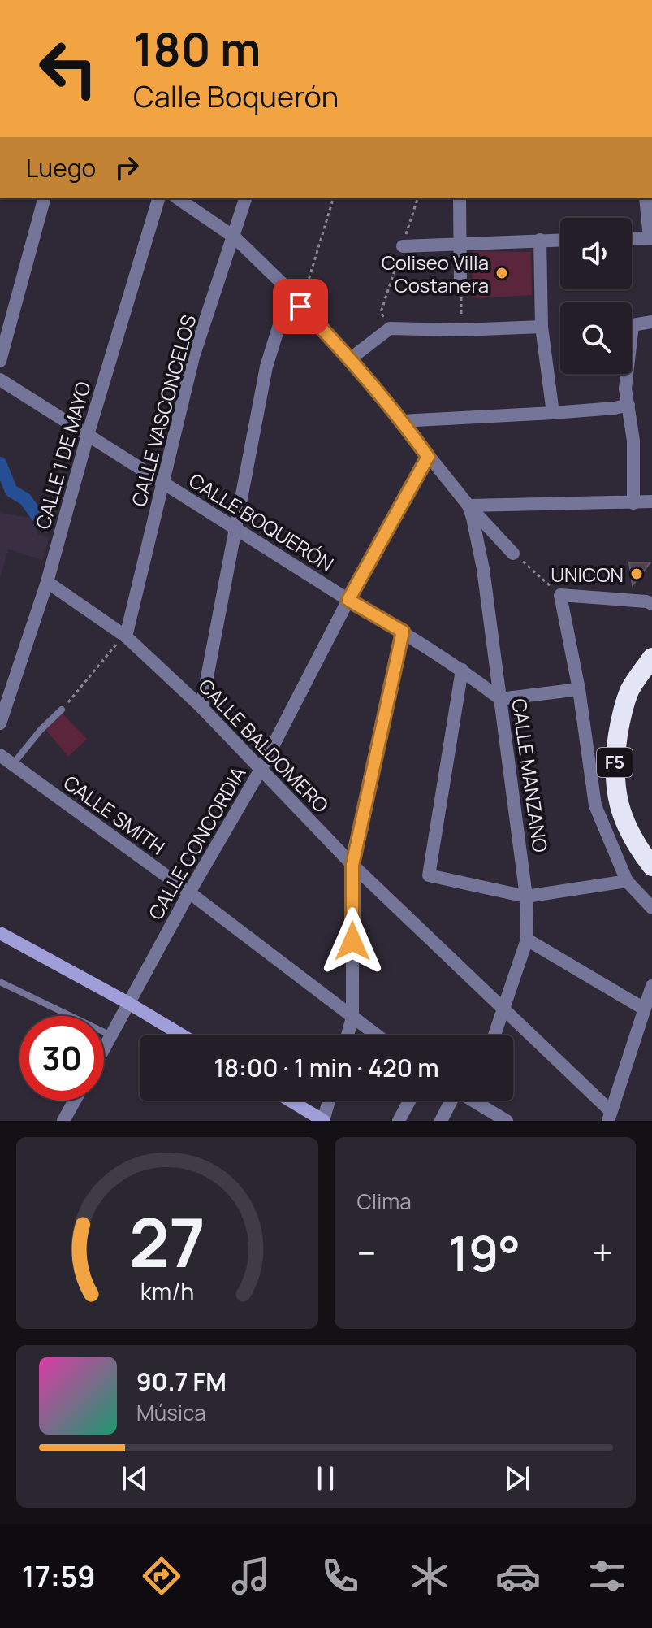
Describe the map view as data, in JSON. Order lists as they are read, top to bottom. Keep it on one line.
{"streets":{"highway":["F5"],"street":["CALLE VASCONCELOS","CALLE 1 DE MAYO","CALLE BOQUERÓN","CALLE BALDOMERO","CALLE MANZANO","CALLE SMITH","CALLE CONCORDIA"]},"crossings":[["CALLE VASCONCELOS","CALLE BOQUERÓN"],["CALLE VASCONCELOS","CALLE BALDOMERO"],["CALLE 1 DE MAYO","CALLE BOQUERÓN"],["CALLE 1 DE MAYO","CALLE BALDOMERO"],["CALLE BOQUERÓN","CALLE MANZANO"],["CALLE BOQUERÓN","CALLE CONCORDIA"],["CALLE BALDOMERO","CALLE MANZANO"],["CALLE BALDOMERO","CALLE CONCORDIA"],["CALLE SMITH","CALLE CONCORDIA"]],"places":["Coliseo Villa Costanera","UNICON"],"page":{"turn":["180 m","Calle Boquerón"],"then":"Luego","limit":"30","trip":"18:00 · 1 min · 420 m","tile":"Clima","heat":["−","19°","+"],"song":["90.7 FM","Música"],"tabs":"17:59","gauge":["27","km/h"]}}
